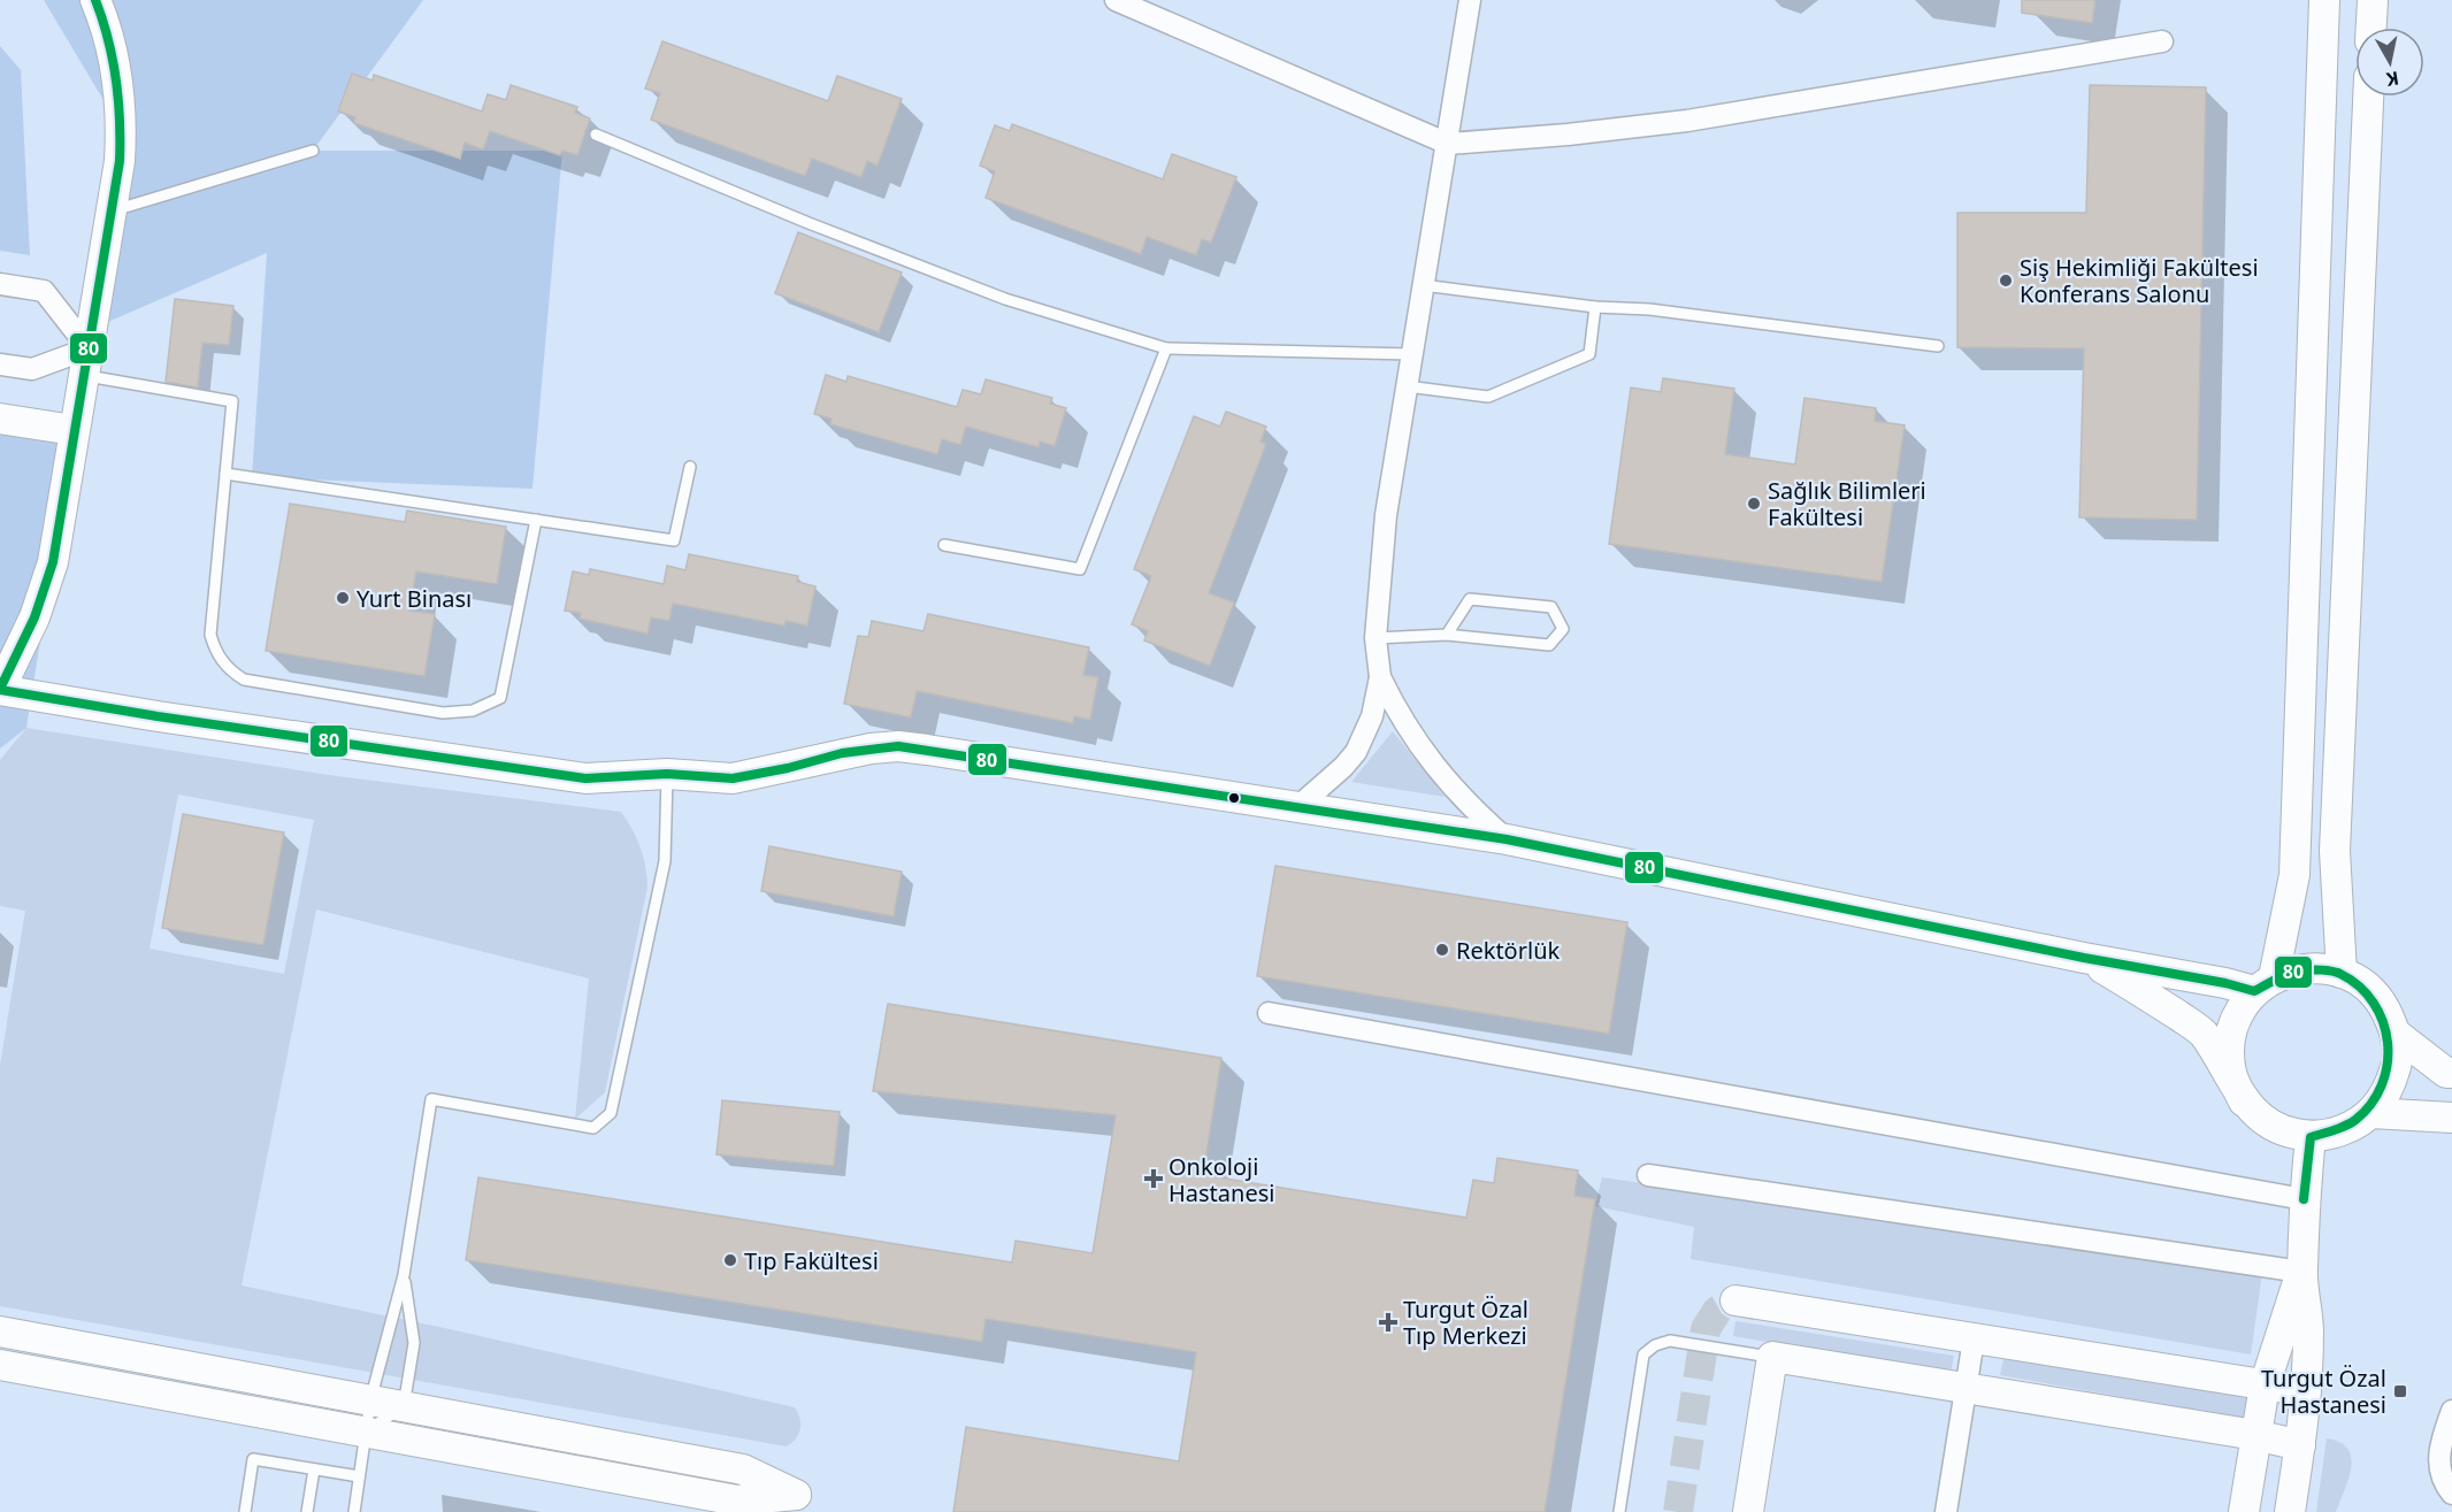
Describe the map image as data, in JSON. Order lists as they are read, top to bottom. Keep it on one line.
{"places":{"other":["Siş Hekimliği Fakültesi Konferans Salonu","Sağlık Bilimleri Fakültesi","Yurt Binası","Rektörlük","Tıp Fakültesi"],"health":["Onkoloji Hastanesi","Turgut Özal Tıp Merkezi"],"transit":["Turgut Özal Hastanesi"]},"lines":["transit line 80"],"north":"bottom"}
